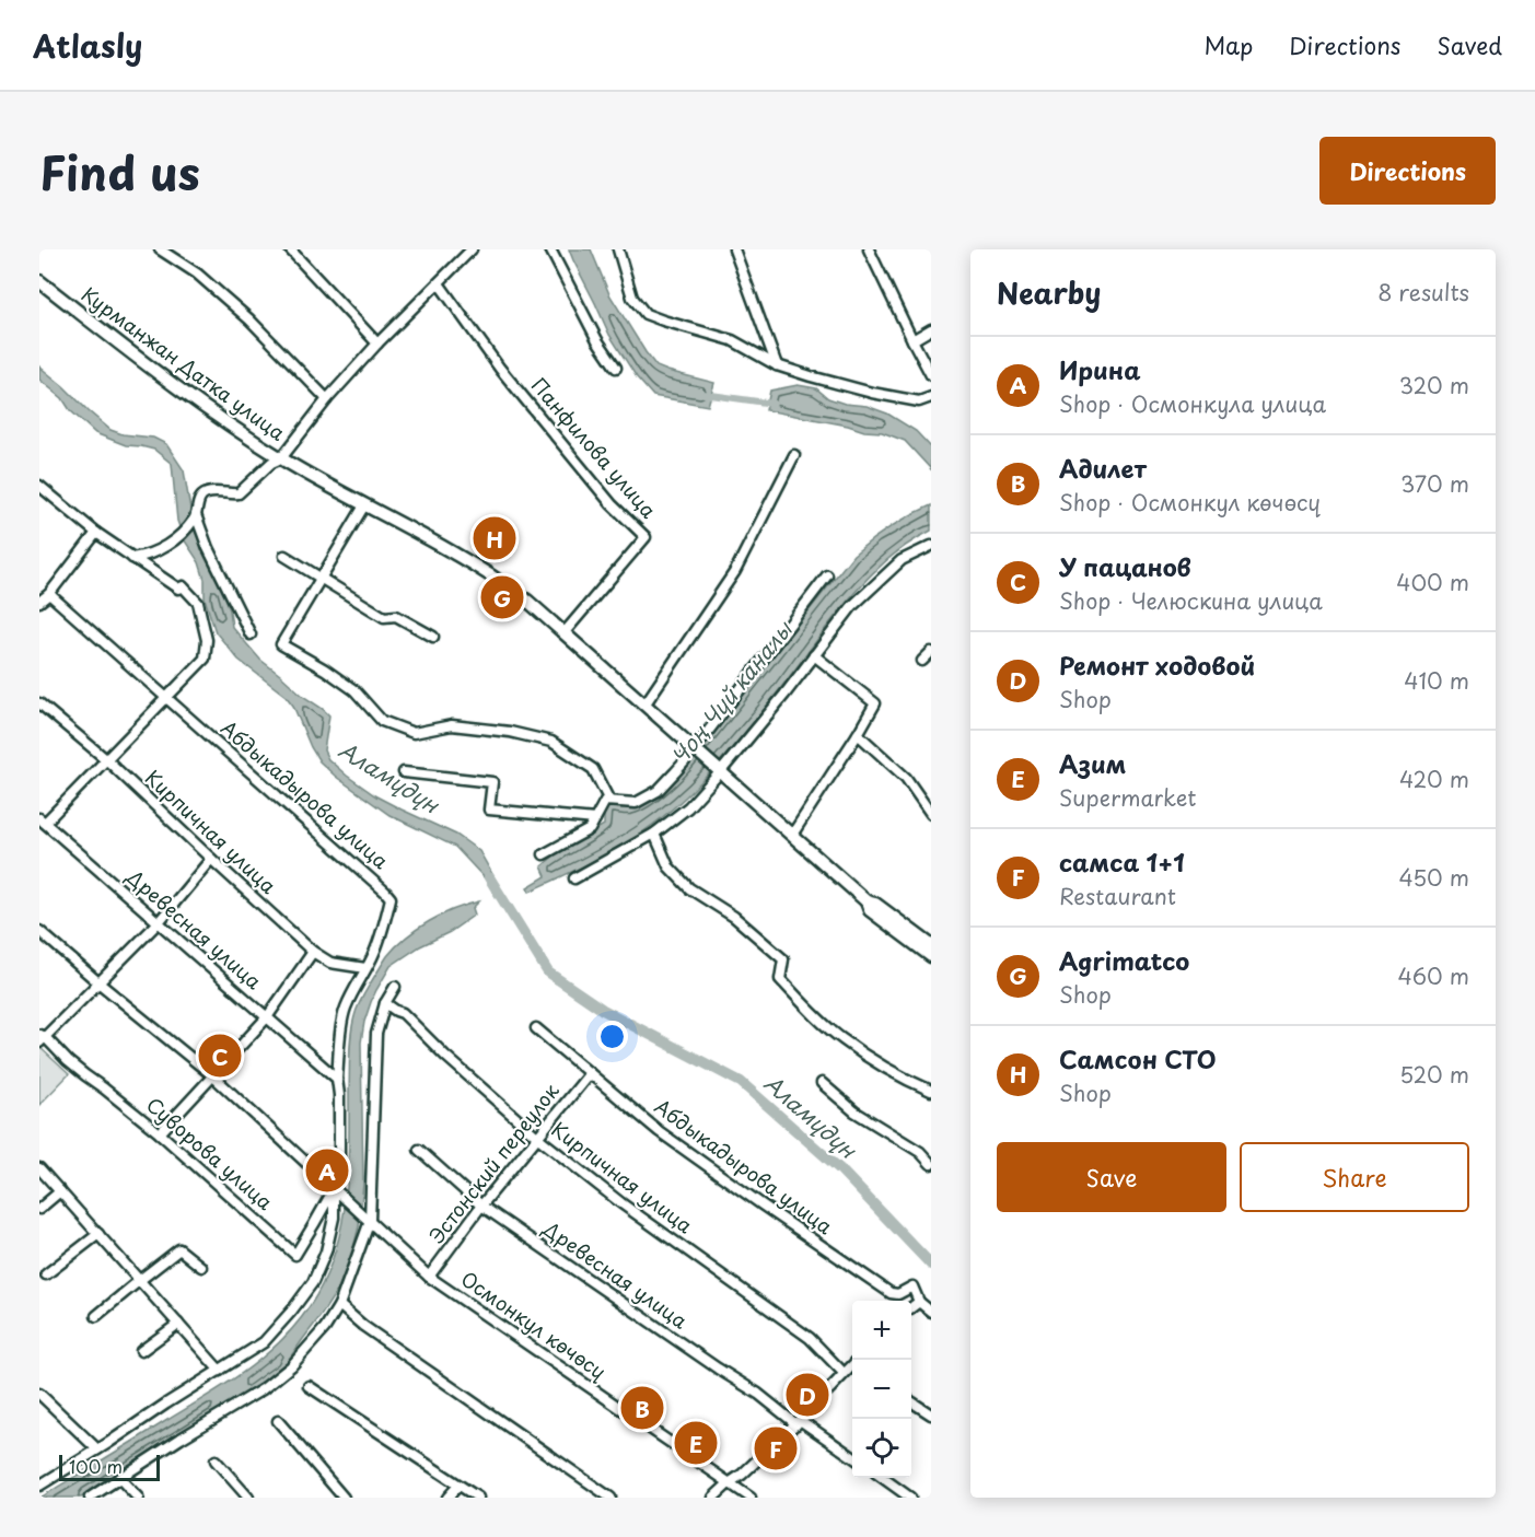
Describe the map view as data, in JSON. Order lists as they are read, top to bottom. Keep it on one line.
{"streets":{"main road":["Курманжан Датка улица"],"street":["Панфилова улица","Абдыкадырова улица","Кирпичная улица","Древесная улица","Суворова улица","Эстонский переулок","Осмонкул көчөсү"]},"crossings":[["Курманжан Датка улица","Панфилова улица"],["Абдыкадырова улица","Кирпичная улица"],["Абдыкадырова улица","Древесная улица"],["Абдыкадырова улица","Суворова улица"],["Абдыкадырова улица","Эстонский переулок"],["Абдыкадырова улица","Осмонкул көчөсү"],["Кирпичная улица","Эстонский переулок"],["Древесная улица","Эстонский переулок"],["Суворова улица","Осмонкул көчөсү"],["Эстонский переулок","Осмонкул көчөсү"]],"water":["Чоң Чүй каналы","Аламүдүн"],"scale_bar":"100 m","page":{"header":"Atlasly","nav":["Map","Directions","Saved"],"title":"Find us","buttons":["Directions",["Save","Share"]],"heading":["Nearby","8 results"],"list":[{"mark":"A","name":"Ирина","note":"Shop · Осмонкула улица","value":"320 m"},{"mark":"B","name":"Адилет","note":"Shop · Осмонкул көчөсү","value":"370 m"},{"mark":"C","name":"У пацанов","note":"Shop · Челюскина улица","value":"400 m"},{"mark":"D","name":"Ремонт ходовой","note":"Shop","value":"410 m"},{"mark":"E","name":"Азим","note":"Supermarket","value":"420 m"},{"mark":"F","name":"самса 1+1","note":"Restaurant","value":"450 m"},{"mark":"G","name":"Agrimatco","note":"Shop","value":"460 m"},{"mark":"H","name":"Самсон СТО","note":"Shop","value":"520 m"}],"pins":["H","G","C","A","D","B","E","F"],"map_buttons":["+","−"],"scale":"100 m"}}
